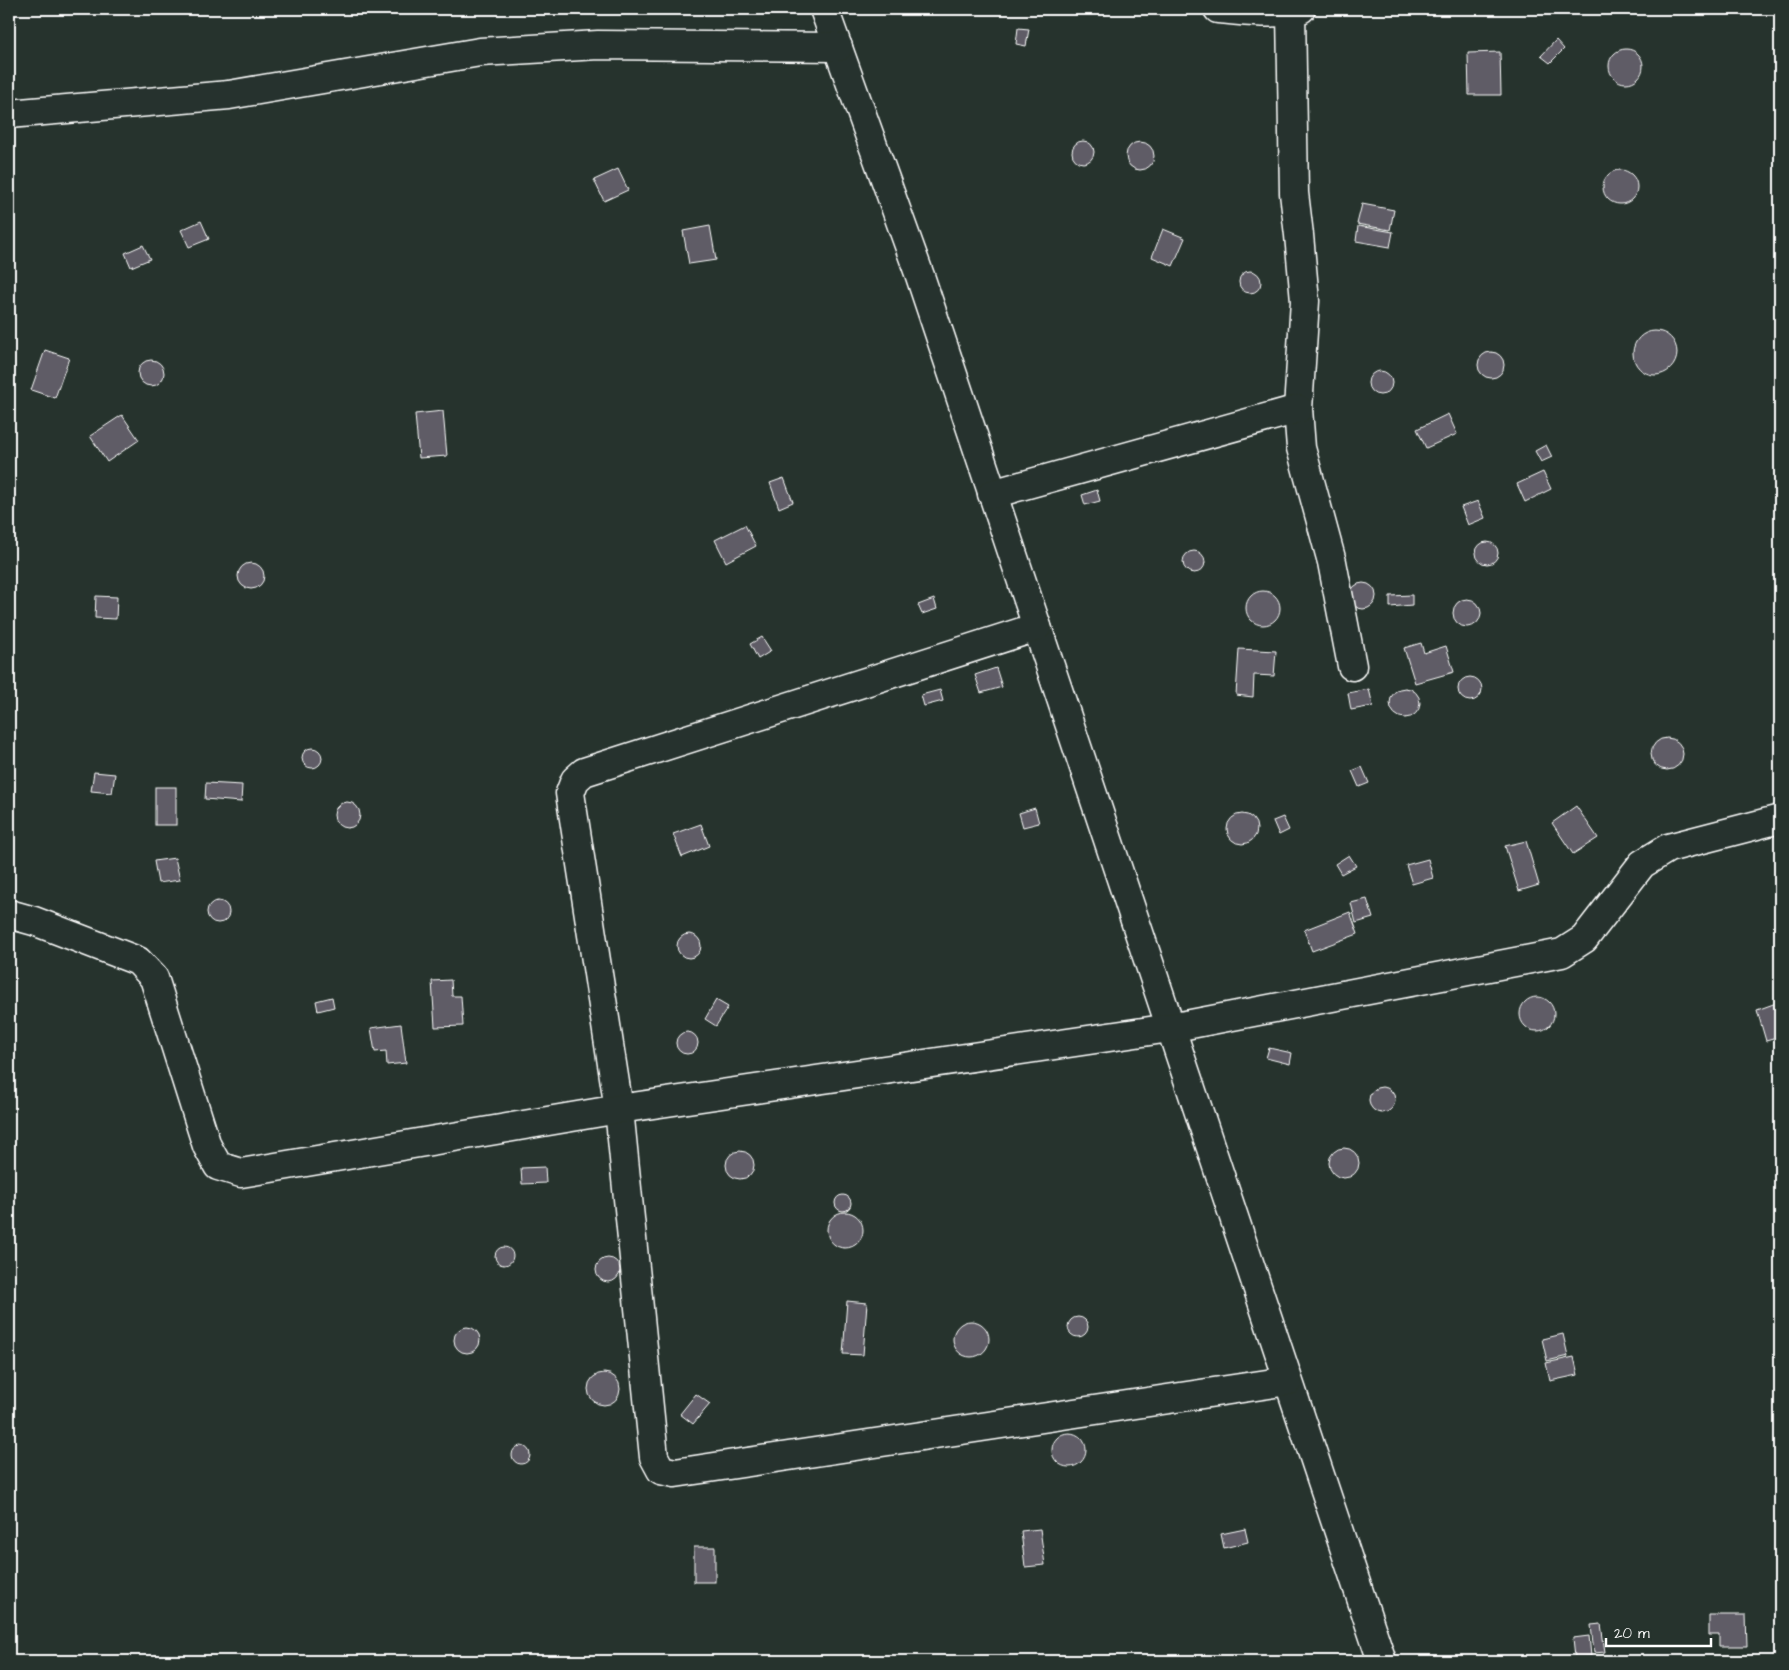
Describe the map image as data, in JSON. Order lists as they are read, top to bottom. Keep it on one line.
{"scale_bar":"20 m"}
